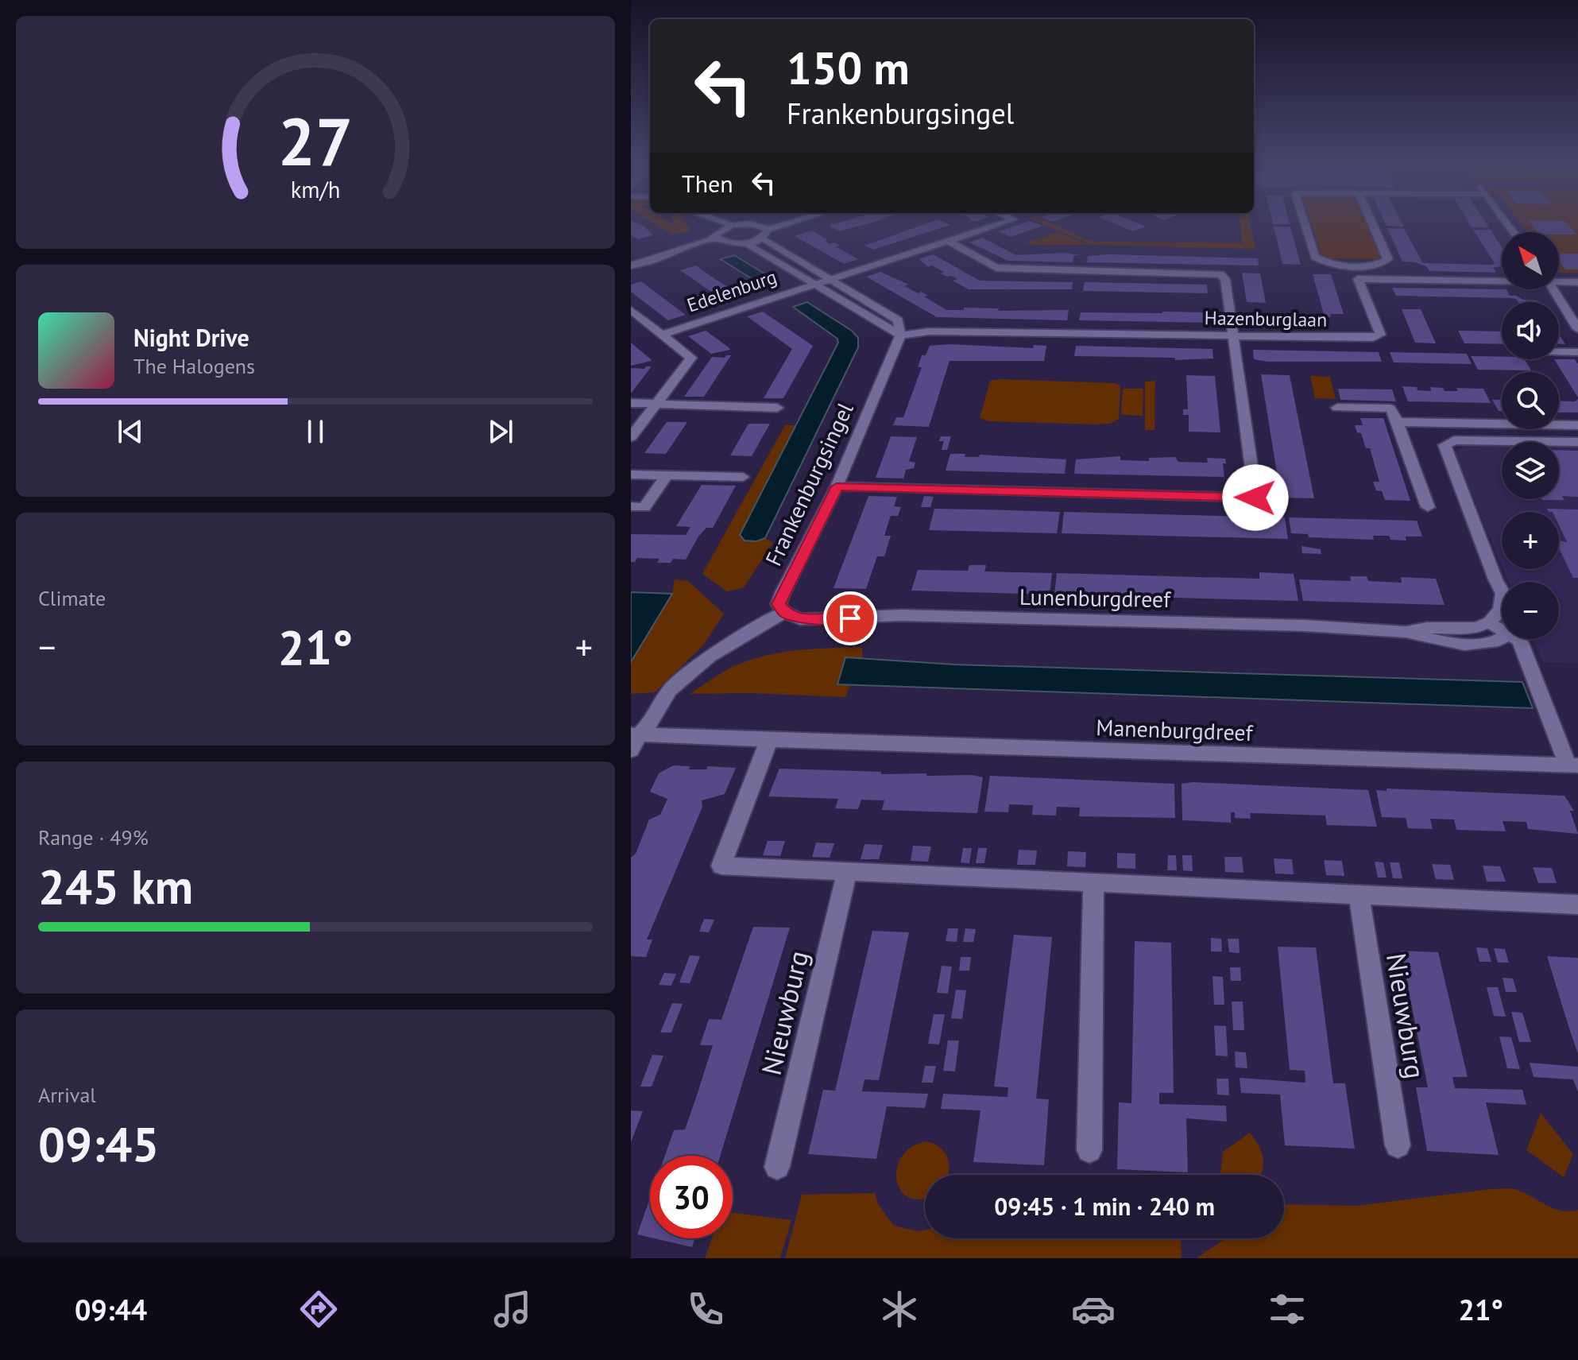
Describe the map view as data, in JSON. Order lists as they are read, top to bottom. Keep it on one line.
{"streets":{"street":["Edelenburg","Hazenburglaan","Frankenburgsingel","Lunenburgdreef","Manenburgdreef","Nieuwburg"]},"crossings":[["Hazenburglaan","Frankenburgsingel"],["Frankenburgsingel","Lunenburgdreef"]],"north":"top left","page":{"turn":["150 m","Frankenburgsingel"],"then":"Then","map_buttons":["+","−"],"song":["Night Drive","The Halogens"],"tile":["Climate",["Range · 49%","245 km"],["Arrival","09:45"]],"heat":["−","21°","+"],"limit":"30","trip":"09:45 · 1 min · 240 m","tabs":["09:44","21°"],"gauge":["27","km/h"]}}
